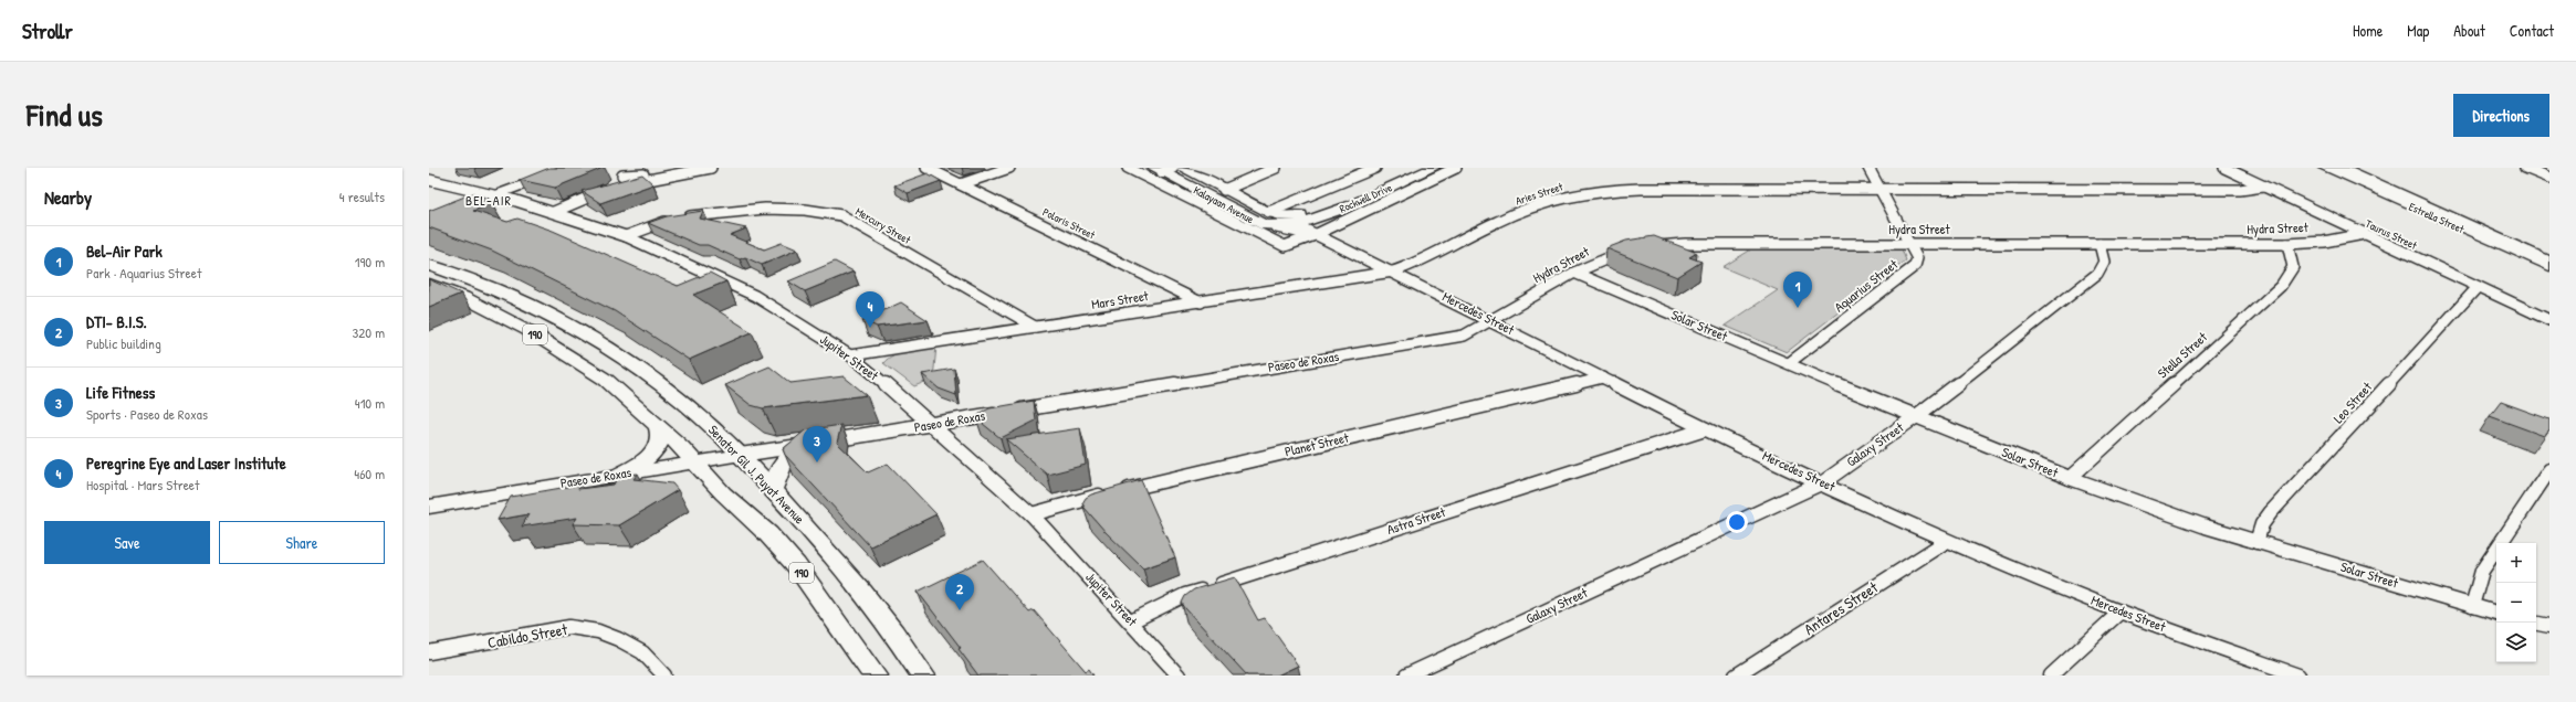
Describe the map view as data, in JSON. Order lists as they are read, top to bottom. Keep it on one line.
{"streets":{"main road":["Rockwell Drive","Kalayaan Avenue","Estrella Street","190","Paseo de Roxas","Senator Gil J. Puyat Avenue"],"street":["Aries Street","Polaris Street","Mercury Street","Hydra Street","Taurus Street","Aquarius Street","Mars Street","Mercedes Street","Solar Street","Stella Street","Jupiter Street","Leo Street","Planet Street","Galaxy Street","Astra Street","Antares Street","Cabildo Street"]},"crossings":[["Aries Street","Taurus Street"],["Aries Street","Aquarius Street"],["Aries Street","Mars Street"],["Aries Street","Mercedes Street"],["Rockwell Drive","Kalayaan Avenue"],["Rockwell Drive","Mercedes Street"],["Kalayaan Avenue","Mercedes Street"],["Polaris Street","Mars Street"],["Mercury Street","Mars Street"],["Mercury Street","Jupiter Street"],["Hydra Street","Taurus Street"],["Hydra Street","Aquarius Street"],["Hydra Street","Mercedes Street"],["Hydra Street","Solar Street"],["Hydra Street","Stella Street"],["Hydra Street","Paseo de Roxas"],["Hydra Street","Galaxy Street"],["Taurus Street","Leo Street"],["Aquarius Street","Solar Street"],["Mars Street","Mercedes Street"],["Mars Street","Jupiter Street"],["Mercedes Street","Paseo de Roxas"],["Mercedes Street","Planet Street"],["Mercedes Street","Galaxy Street"],["Mercedes Street","Astra Street"],["Mercedes Street","Antares Street"],["Solar Street","Stella Street"],["Solar Street","Leo Street"],["Solar Street","Galaxy Street"],["190","Paseo de Roxas"],["Jupiter Street","Paseo de Roxas"],["Jupiter Street","Planet Street"],["Jupiter Street","Astra Street"],["Paseo de Roxas","Senator Gil J. Puyat Avenue"]],"districts":["BEL-AIR"],"page":{"header":"Strollr","nav":["Home","Map","About","Contact"],"title":"Find us","buttons":["Directions",["Save","Share"]],"heading":["Nearby","4 results"],"list":[{"mark":"1","name":"Bel-Air Park","note":"Park · Aquarius Street","value":"190 m"},{"mark":"2","name":"DTI- B.I.S.","note":"Public building","value":"320 m"},{"mark":"3","name":"Life Fitness","note":"Sports · Paseo de Roxas","value":"410 m"},{"mark":"4","name":"Peregrine Eye and Laser Institute","note":"Hospital · Mars Street","value":"460 m"}],"pins":["1","4","3","2"],"map_buttons":["+","−"]}}
